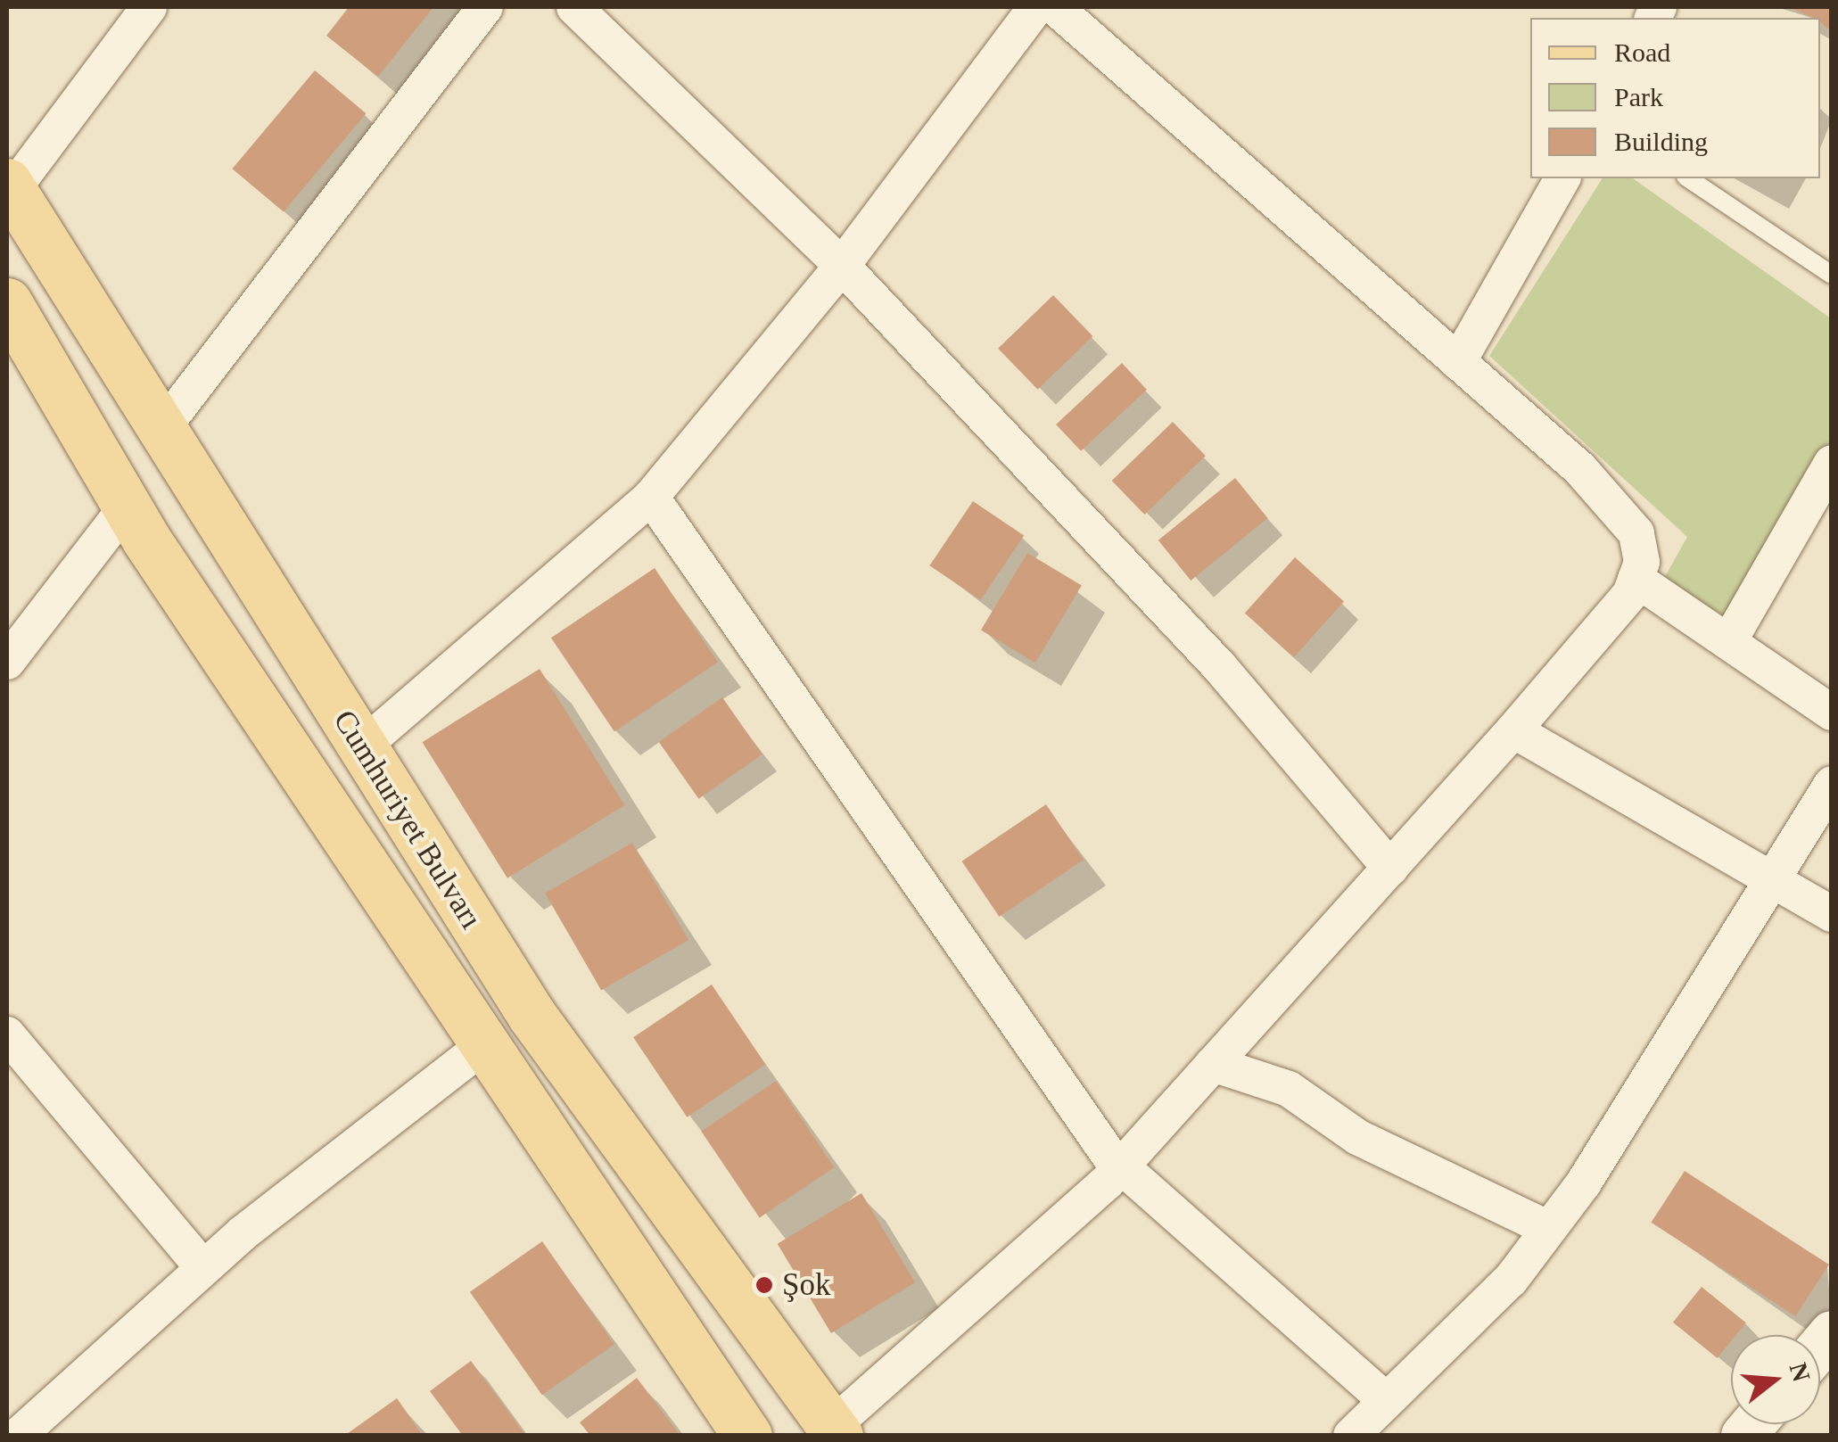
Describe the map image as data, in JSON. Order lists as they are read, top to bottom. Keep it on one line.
{"streets":{"main road":["Cumhuriyet Bulvarı"]},"places":["Şok"],"legend":["Road","Park","Building"],"north":"right"}
